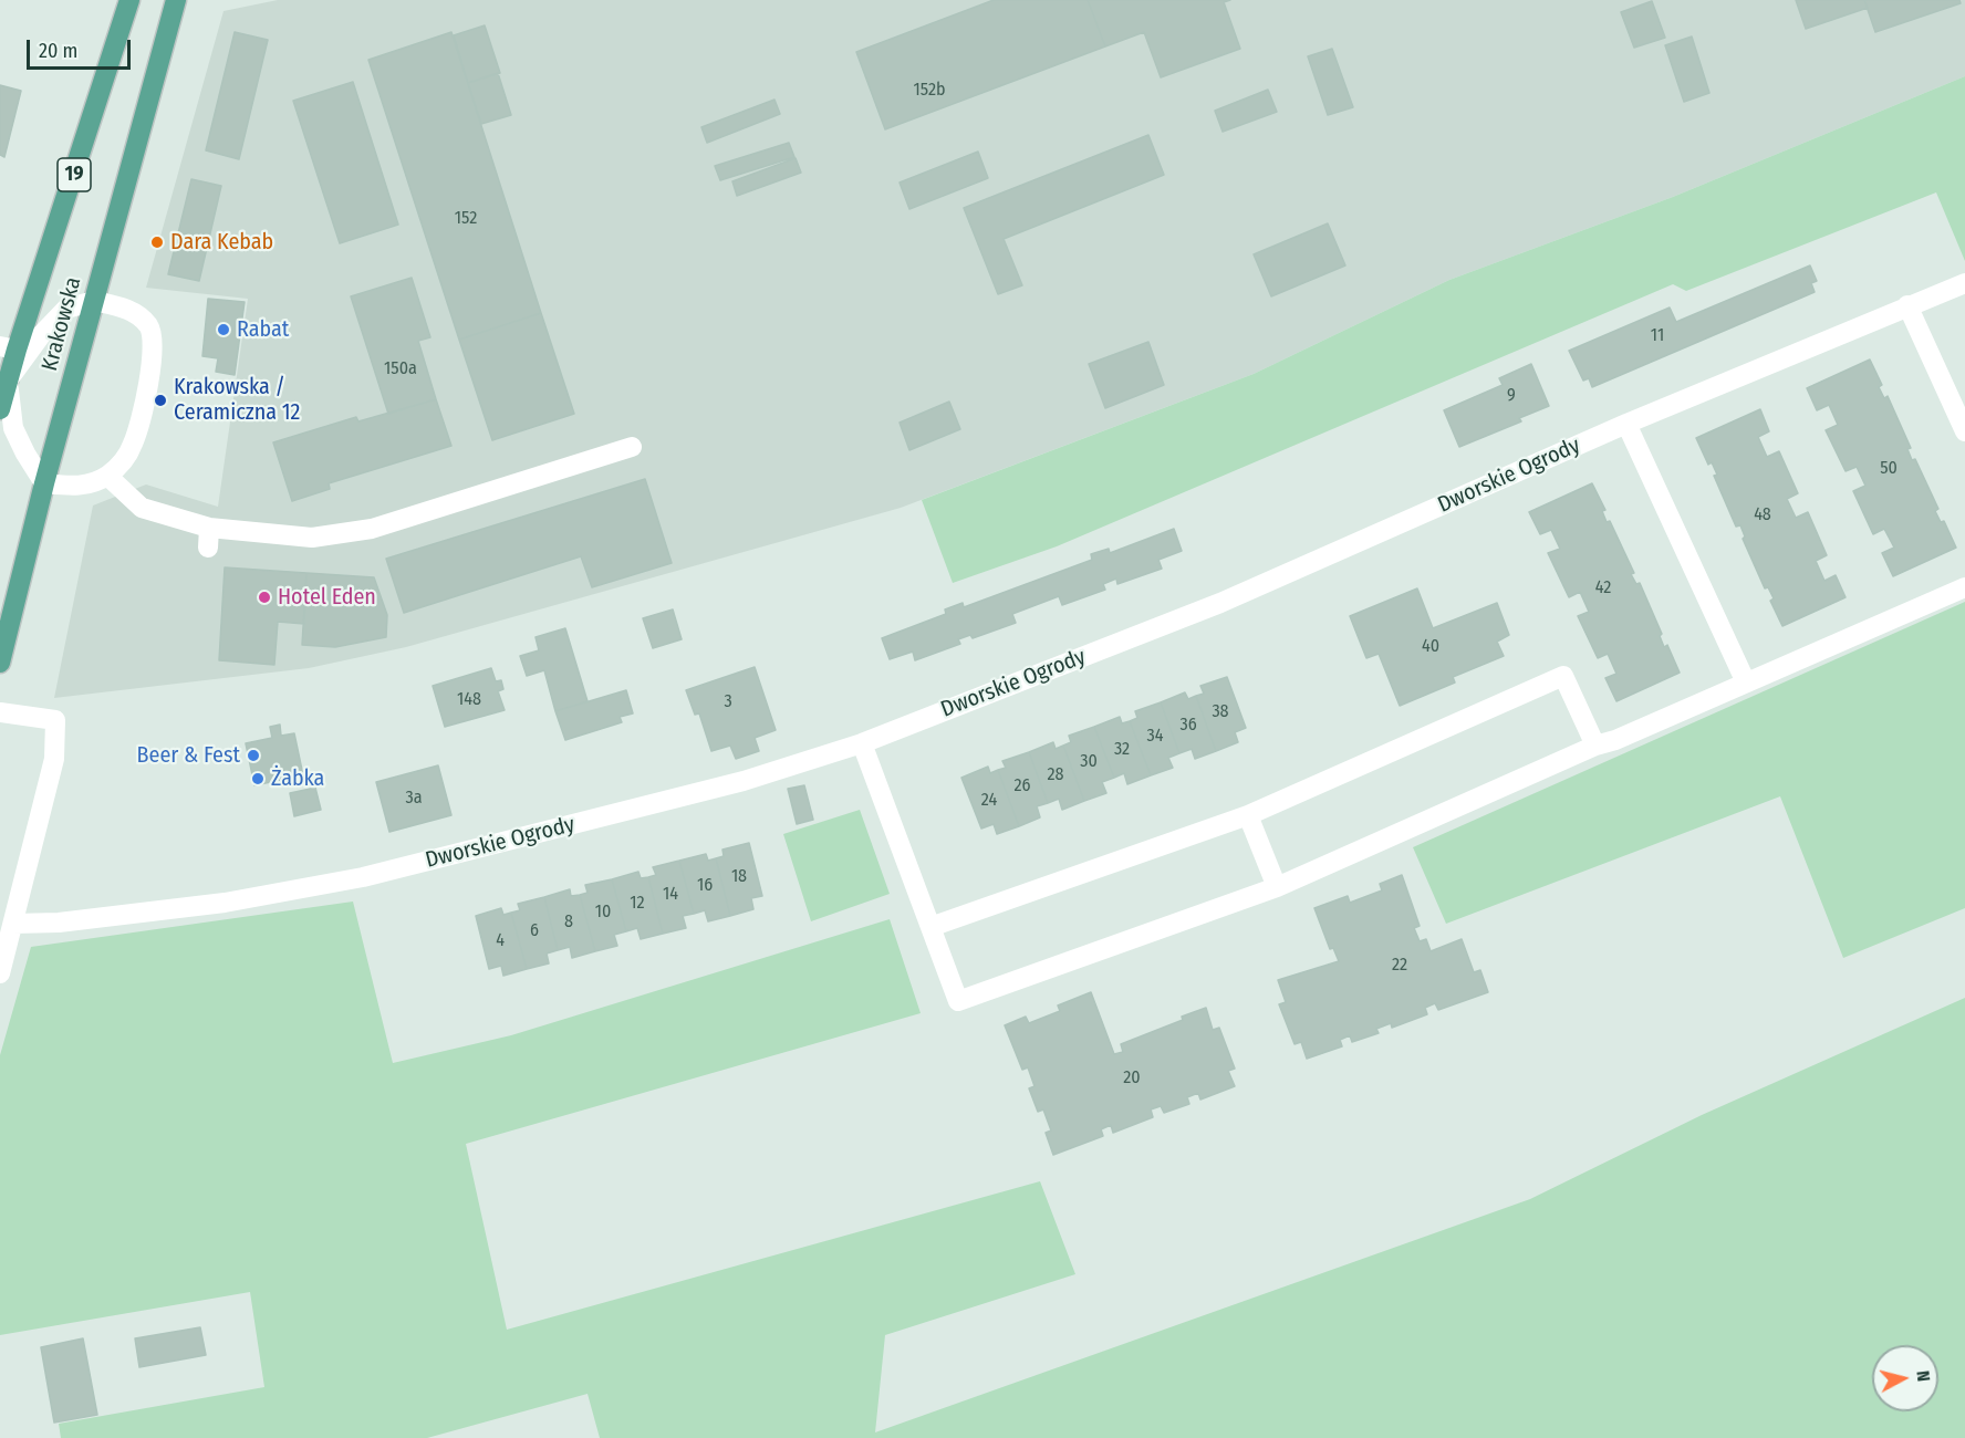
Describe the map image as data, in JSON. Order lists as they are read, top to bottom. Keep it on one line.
{"streets":{"main road":["19","Krakowska"],"street":["Dworskie Ogrody"]},"places":["Dara Kebab","Rabat","Krakowska / Ceramiczna 12","Hotel Eden","Beer & Fest","Żabka"],"house_numbers":["152b","152","11","150a","9","50","48","42","40","148","3","38","36","34","32","30","28","26","3a","24","18","16","14","12","10","8","6","4","22","20"],"scale_bar":"20 m","north":"right"}
